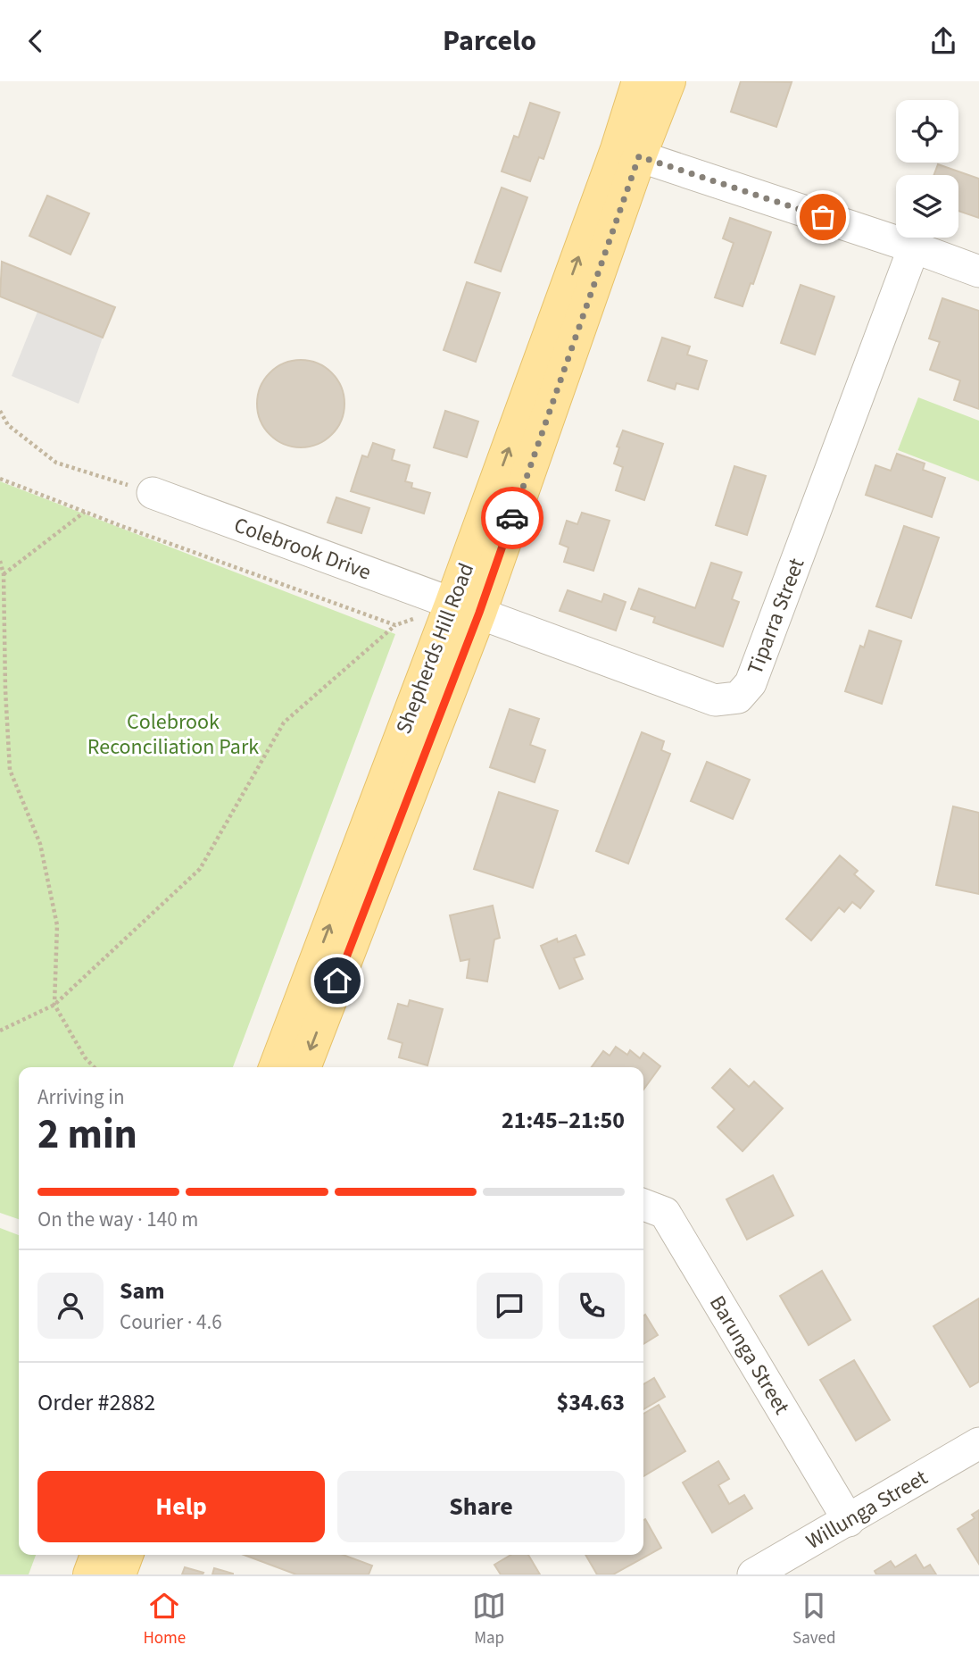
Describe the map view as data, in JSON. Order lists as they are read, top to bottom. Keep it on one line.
{"streets":{"main road":["Shepherds Hill Road"],"street":["Colebrook Drive","Tiparra Street","Barunga Street","Willunga Street"]},"crossings":[["Colebrook Drive","Tiparra Street"],["Colebrook Drive","Shepherds Hill Road"],["Tiparra Street","Shepherds Hill Road"],["Barunga Street","Willunga Street"]],"parks":["Colebrook Reconciliation Park"],"page":{"header":"Parcelo","heading":["2 min","Arriving in","21:45–21:50"],"panel":["Sam","Courier · 4.6","Order #2882","$34.63"],"bar":"On the way · 140 m","buttons":["Help","Share"],"tabs":["Home","Map","Saved"]}}
